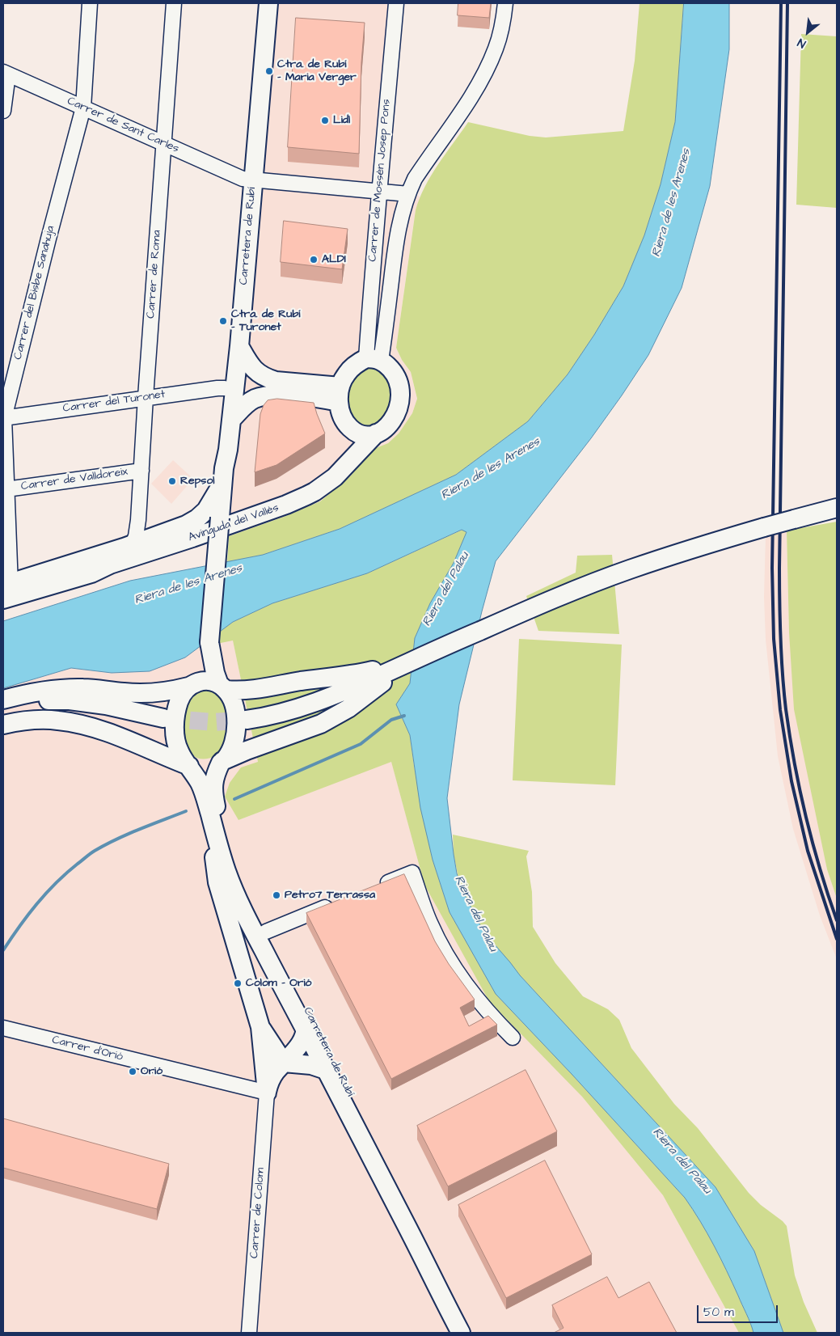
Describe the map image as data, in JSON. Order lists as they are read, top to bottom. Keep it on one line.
{"streets":{"main road":["Carretera de Rubí","Avinguda del Vallès"],"street":["Carrer de Sant Carles","Carrer de Mossèn Josep Pons","Carrer de Roma","Carrer del Bisbe Sanahuja","Carrer del Turonet","Carrer de Valldoreix","Carrer d'Orió","Carrer de Colom"]},"crossings":[["Carrer de Sant Carles","Carrer de Mossèn Josep Pons"],["Carrer de Sant Carles","Carretera de Rubí"],["Carrer de Sant Carles","Carrer de Roma"],["Carrer de Sant Carles","Carrer del Bisbe Sanahuja"],["Carrer de Mossèn Josep Pons","Avinguda del Vallès"],["Carretera de Rubí","Carrer del Turonet"],["Carretera de Rubí","Avinguda del Vallès"],["Carrer de Roma","Carrer del Turonet"],["Carrer de Roma","Carrer de Valldoreix"],["Carrer de Roma","Avinguda del Vallès"],["Carrer del Bisbe Sanahuja","Carrer del Turonet"],["Carrer del Bisbe Sanahuja","Carrer de Valldoreix"],["Carrer del Bisbe Sanahuja","Avinguda del Vallès"],["Carrer d'Orió","Carrer de Colom"]],"water":["Riera de les Arenes","Riera del Palau"],"places":["Ctra. de Rubí - Maria Verger","Lidl","ALDI","Ctra. de Rubí - Turonet","Repsol","Petro7 Terrassa","Colom - Orió","Orió"],"scale_bar":"50 m","north":"bottom left"}
